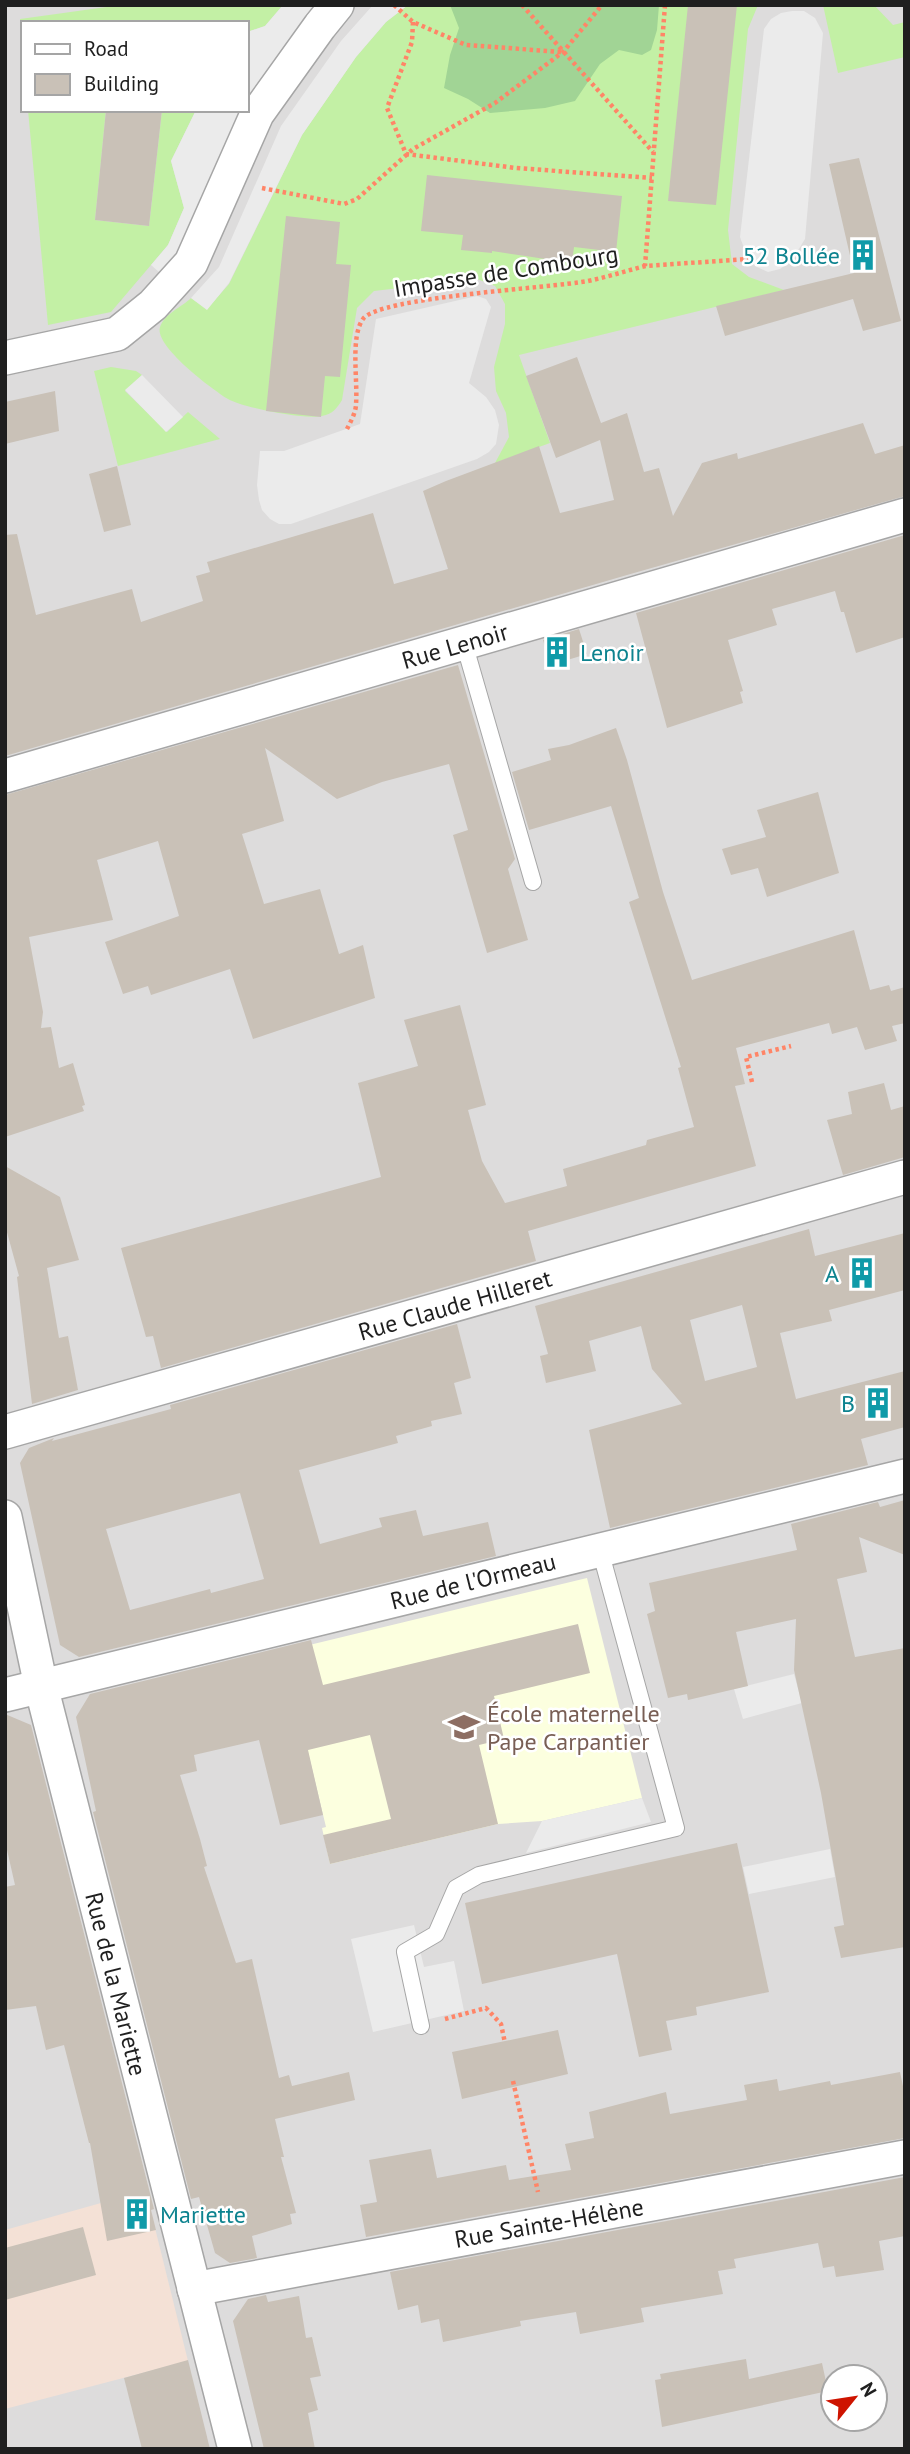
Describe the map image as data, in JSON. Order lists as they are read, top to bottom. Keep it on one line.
{"streets":{"street":["Rue Lenoir","Rue Claude Hilleret","Rue de l'Ormeau","Rue de la Mariette","Rue Sainte-Hélène"],"path":["Impasse de Combourg"]},"crossings":[["Rue de l'Ormeau","Rue de la Mariette"],["Rue de la Mariette","Rue Sainte-Hélène"]],"places":{"building":["52 Bollée","Lenoir","A","B","Mariette"],"school or university":["École maternelle Pape Carpantier"]},"legend":["Road","Building"],"north":"top right"}
